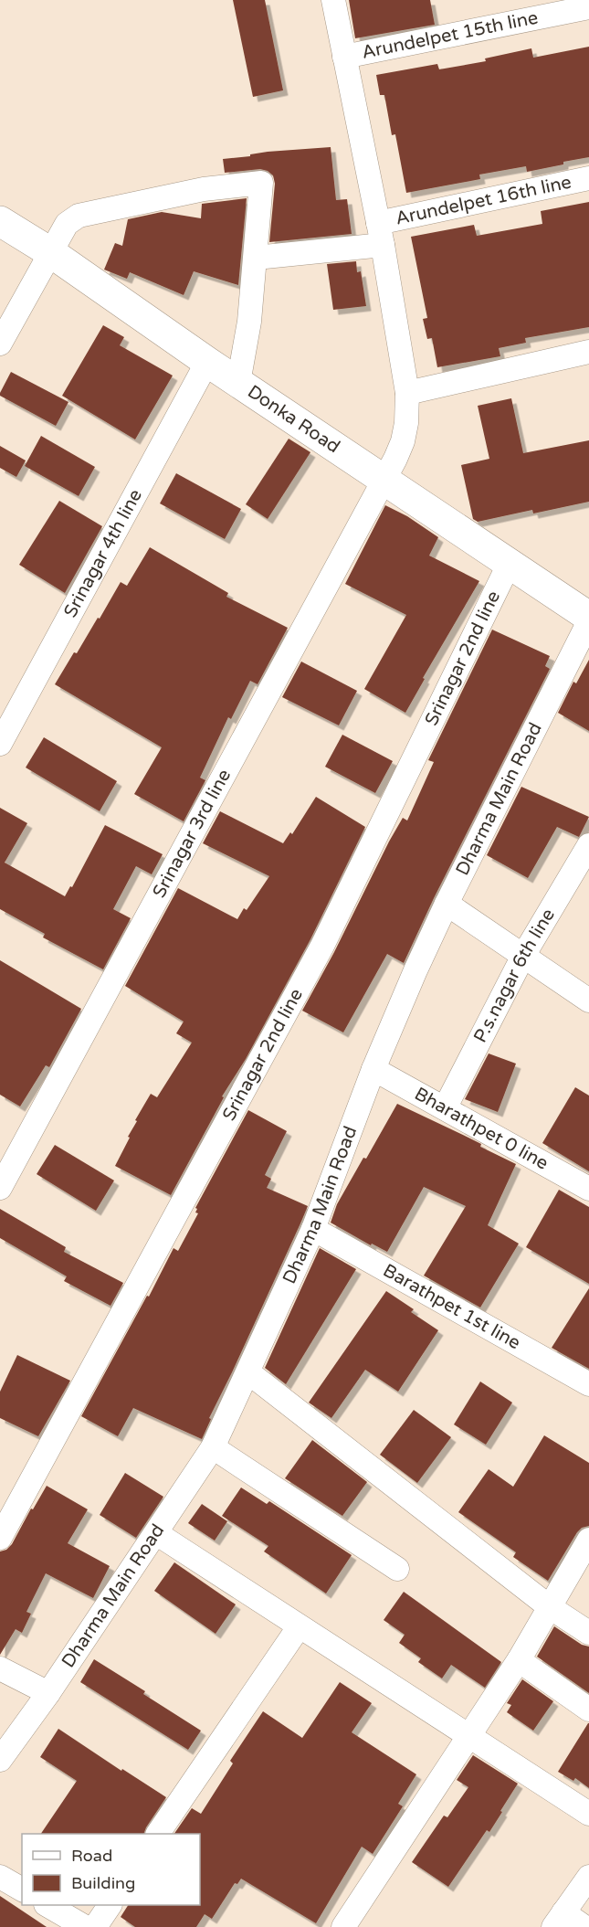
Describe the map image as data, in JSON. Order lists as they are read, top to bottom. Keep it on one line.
{"streets":{"street":["Arundelpet 15th line","Arundelpet 16th line","Donka Road","Srinagar 4th line","Srinagar 2nd line","Dharma Main Road","Srinagar 3rd line","P.s.nagar 6th line","Bharathpet 0 line","Barathpet 1st line"]},"crossings":[["Arundelpet 15th line","Srinagar 3rd line"],["Arundelpet 16th line","Srinagar 3rd line"],["Donka Road","Srinagar 4th line"],["Donka Road","Srinagar 2nd line"],["Donka Road","Srinagar 3rd line"],["Dharma Main Road","Bharathpet 0 line"],["Dharma Main Road","Barathpet 1st line"],["P.s.nagar 6th line","Bharathpet 0 line"]],"legend":["Road","Building"]}
